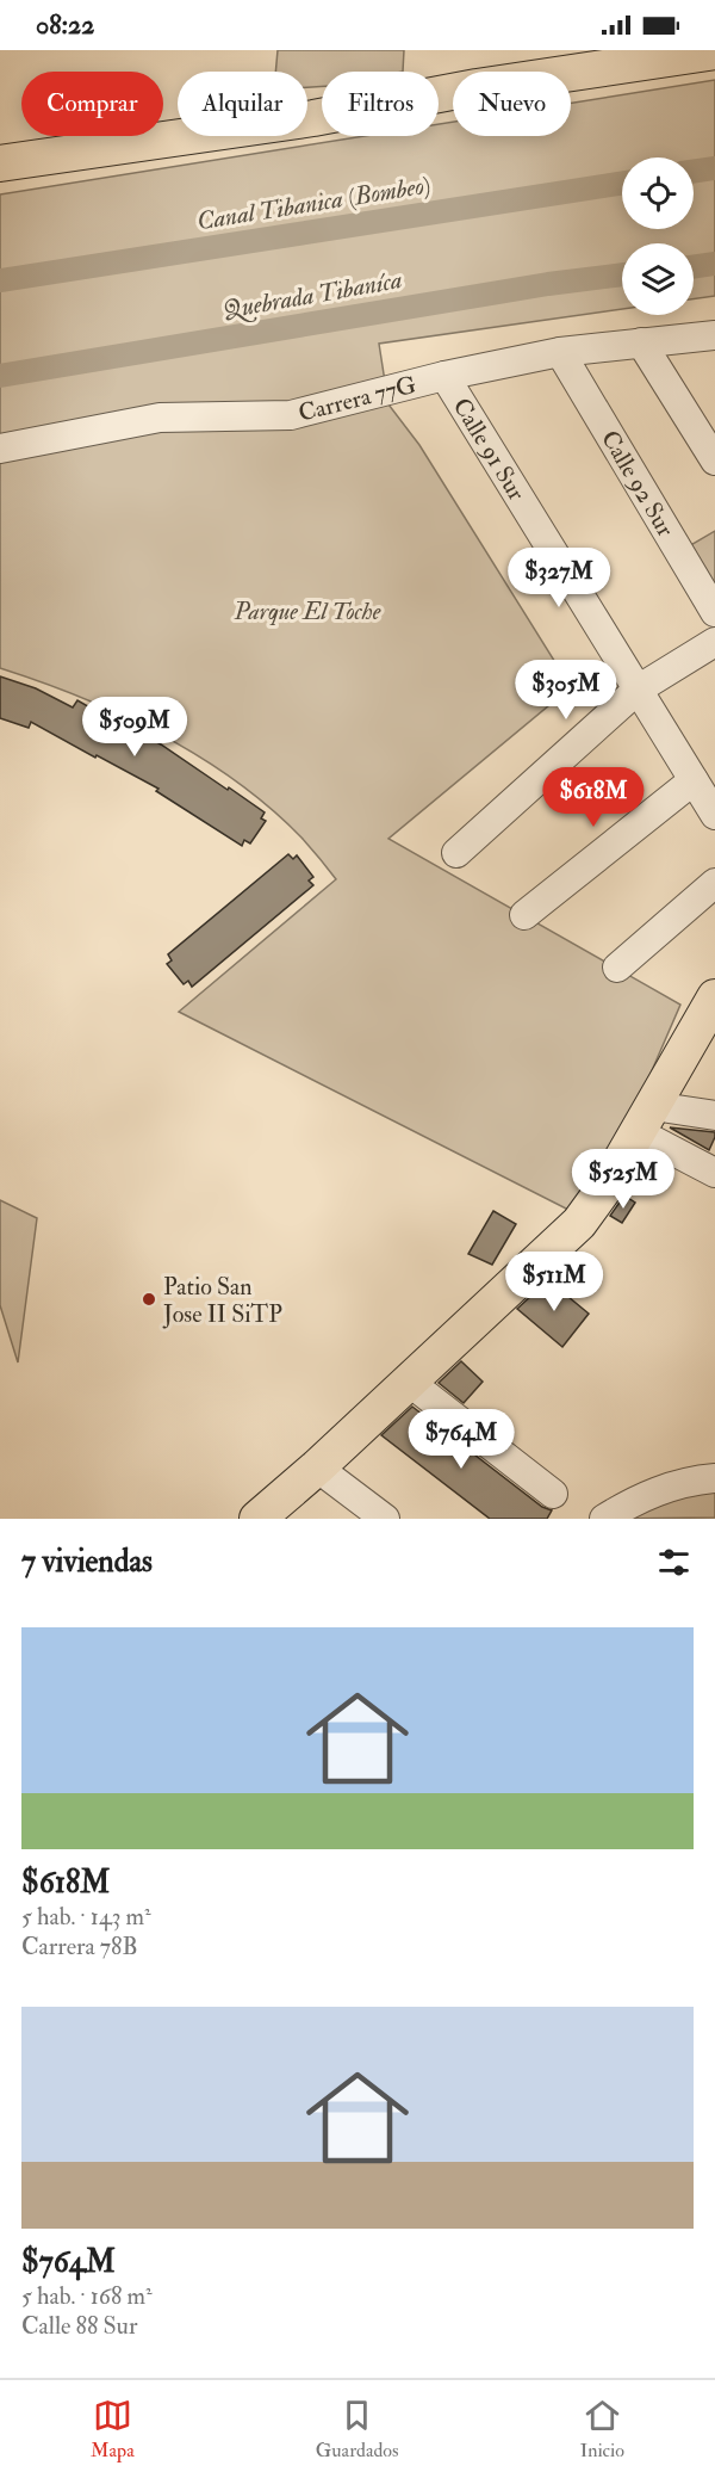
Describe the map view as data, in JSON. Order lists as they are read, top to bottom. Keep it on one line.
{"streets":{"street":["Carrera 77G","Calle 91 Sur","Calle 92 Sur"]},"crossings":[["Carrera 77G","Calle 91 Sur"],["Carrera 77G","Calle 92 Sur"]],"water":["Canal Tibanica (Bombeo)","Quebrada Tibaníca"],"parks":["Parque El Toche"],"places":["Patio San Jose II SiTP"],"page":{"status":"08:22","chip":["Comprar","Alquilar","Filtros","Nuevo"],"price":["$327M","$305M","$509M","$618M","$525M","$511M","$764M"],"heading":"7 viviendas","list":[{"name":"$618M","note":"5 hab. · 143 m² · Carrera 78B"},{"name":"$764M","note":"5 hab. · 168 m² · Calle 88 Sur"}],"tabs":["Mapa","Guardados","Inicio"]}}
